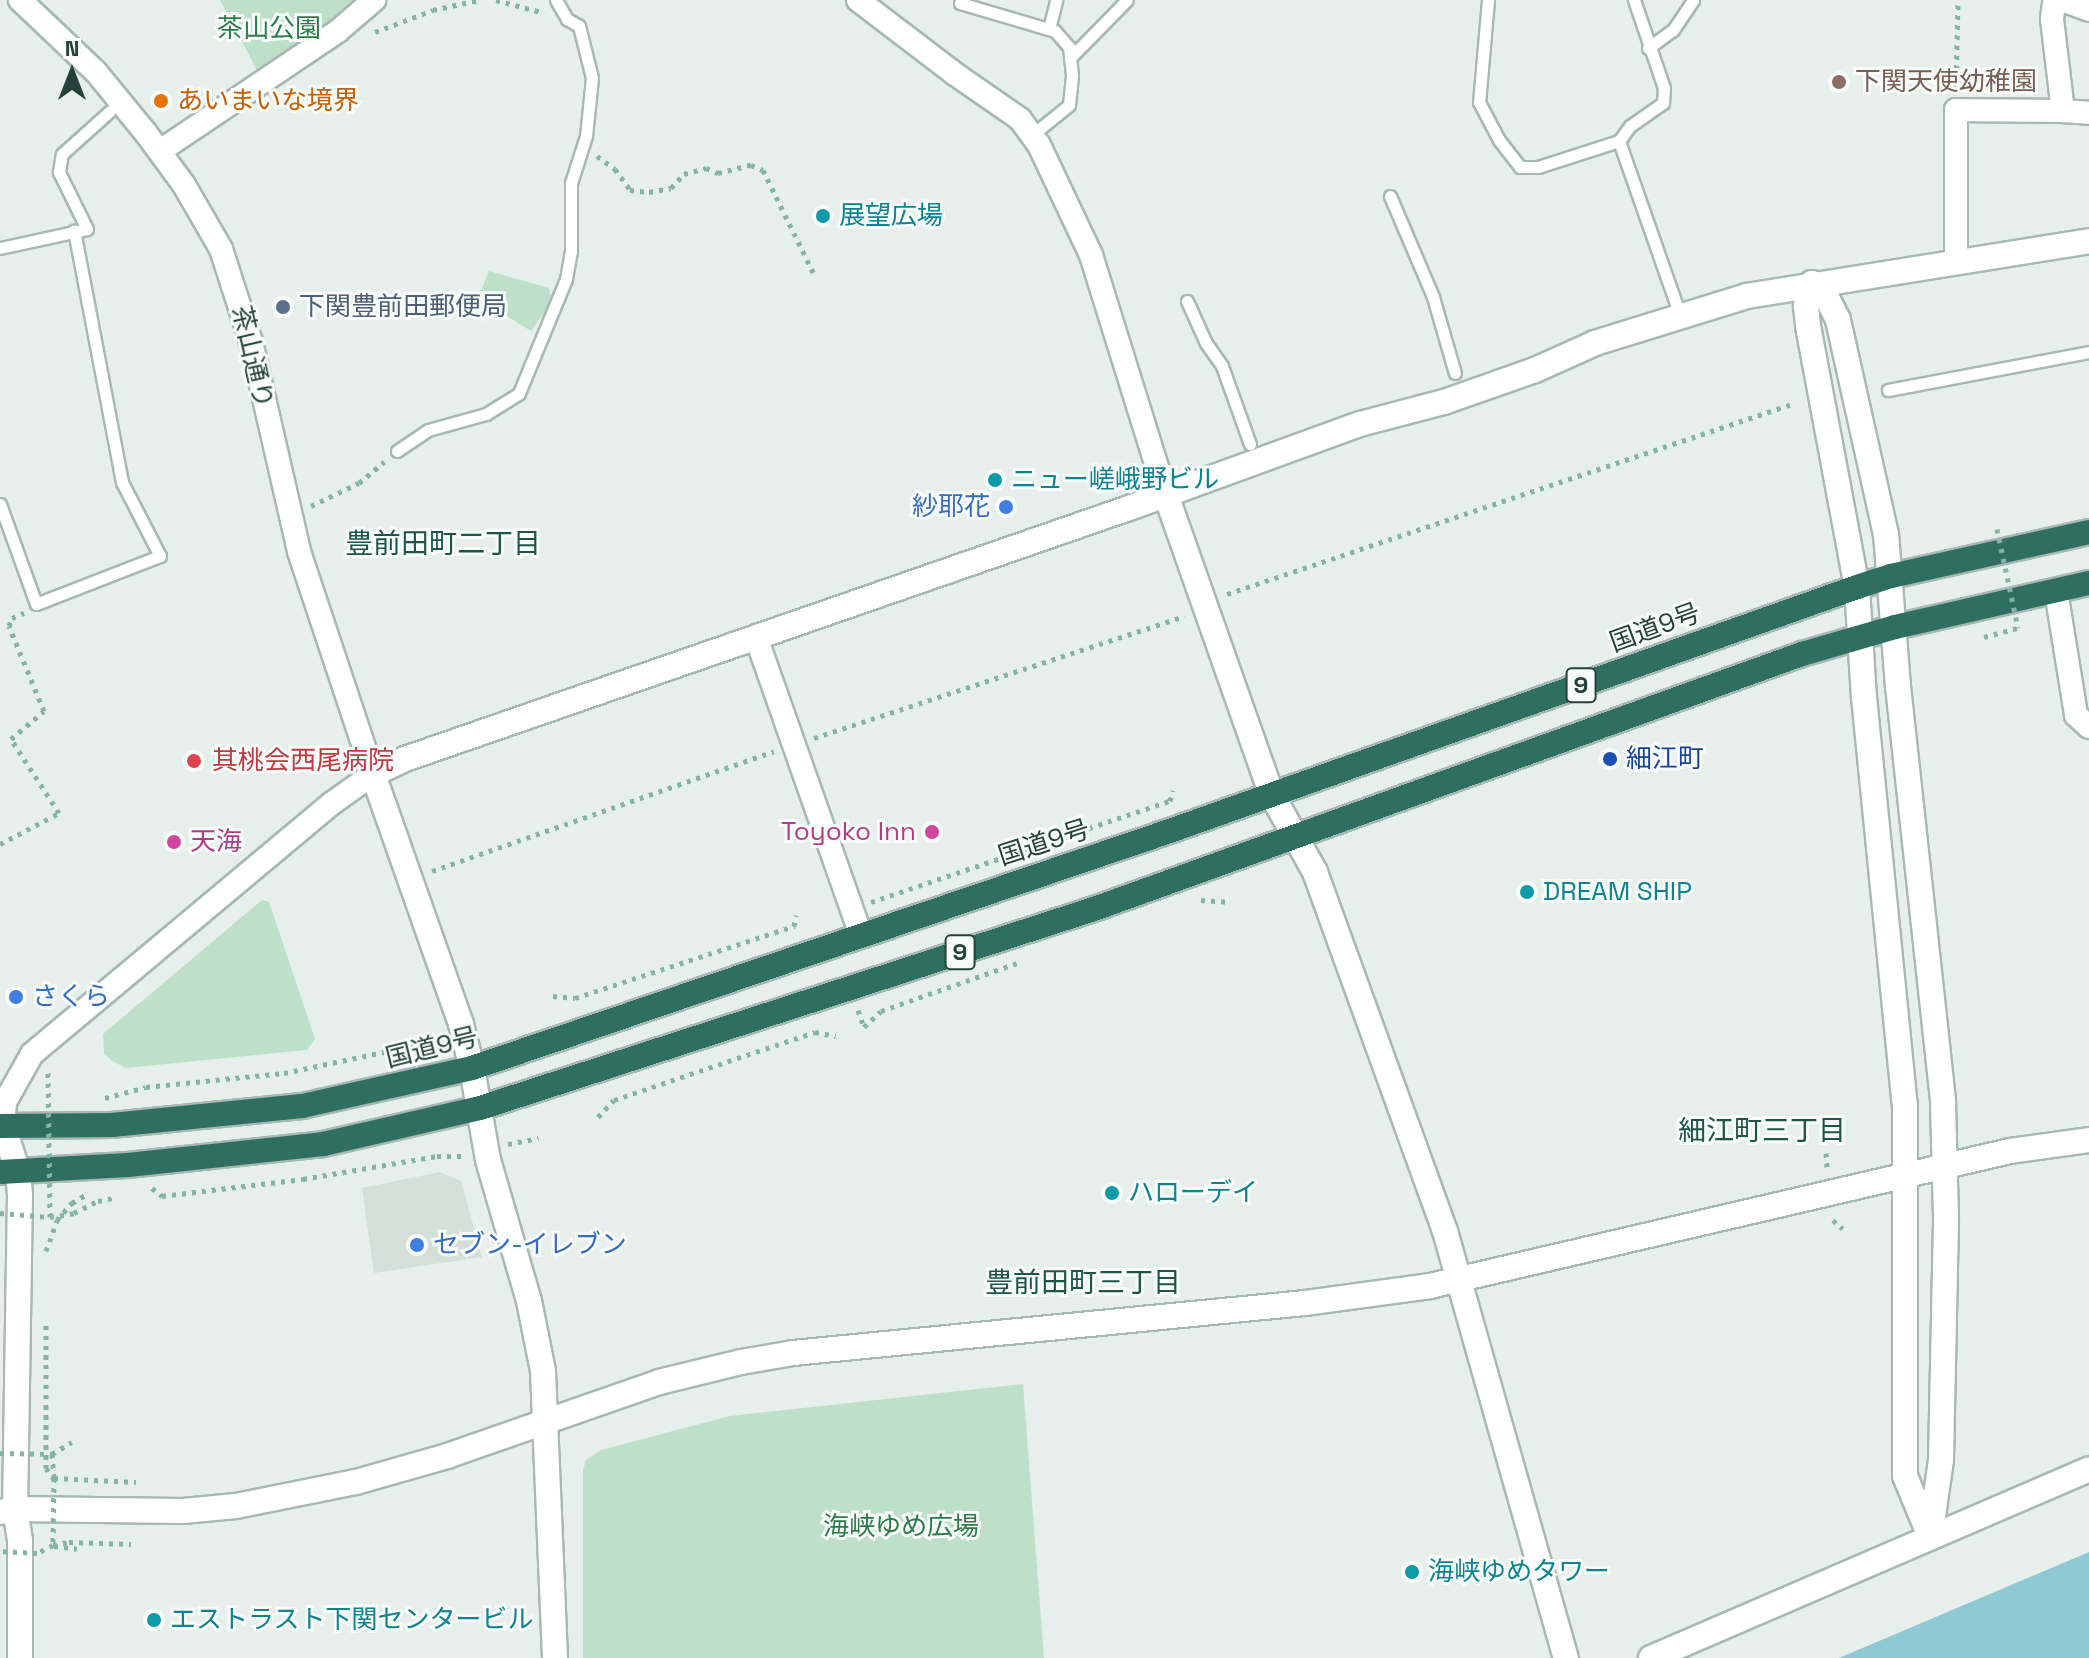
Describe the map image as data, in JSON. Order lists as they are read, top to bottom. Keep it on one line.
{"streets":{"highway":["国道9号","9"],"street":["茶山通り"]},"districts":["豊前田町二丁目","細江町三丁目","豊前田町三丁目"],"parks":["茶山公園","海峡ゆめ広場"],"places":["下関天使幼稚園","あいまいな境界","展望広場","下関豊前田郵便局","ニュー嵯峨野ビル","紗耶花","細江町","其桃会西尾病院","Toyoko Inn","天海","DREAM SHIP","さくら","ハローデイ","セブン-イレブン","海峡ゆめタワー","エストラスト下関センタービル"],"north":"top"}
